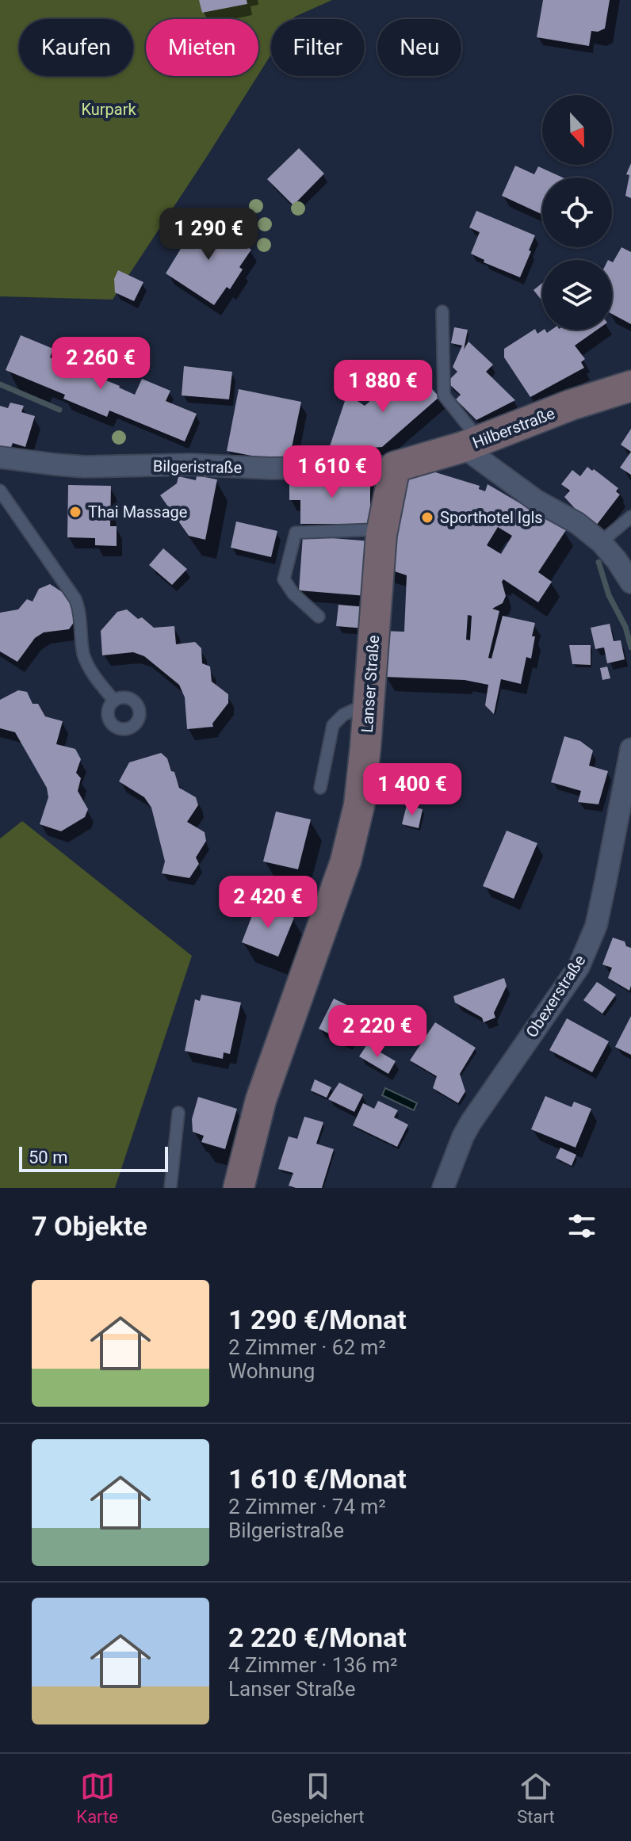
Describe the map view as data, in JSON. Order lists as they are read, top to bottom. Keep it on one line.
{"streets":{"main road":["Hilberstraße","Lanser Straße"],"street":["Bilgeristraße","Obexerstraße"]},"crossings":[["Hilberstraße","Bilgeristraße"],["Hilberstraße","Lanser Straße"],["Bilgeristraße","Lanser Straße"]],"parks":["Kurpark"],"places":["Thai Massage","Sporthotel Igls"],"scale_bar":"50 m","north":"bottom","page":{"chip":["Kaufen","Mieten","Filter","Neu"],"price":["1 290 €","2 260 €","1 880 €","1 610 €","1 400 €","2 420 €","2 220 €"],"scale":"50 m","heading":"7 Objekte","list":[{"name":"1 290 €/Monat","note":"2 Zimmer · 62 m² · Wohnung"},{"name":"1 610 €/Monat","note":"2 Zimmer · 74 m² · Bilgeristraße"},{"name":"2 220 €/Monat","note":"4 Zimmer · 136 m² · Lanser Straße"}],"tabs":["Karte","Gespeichert","Start"]}}
